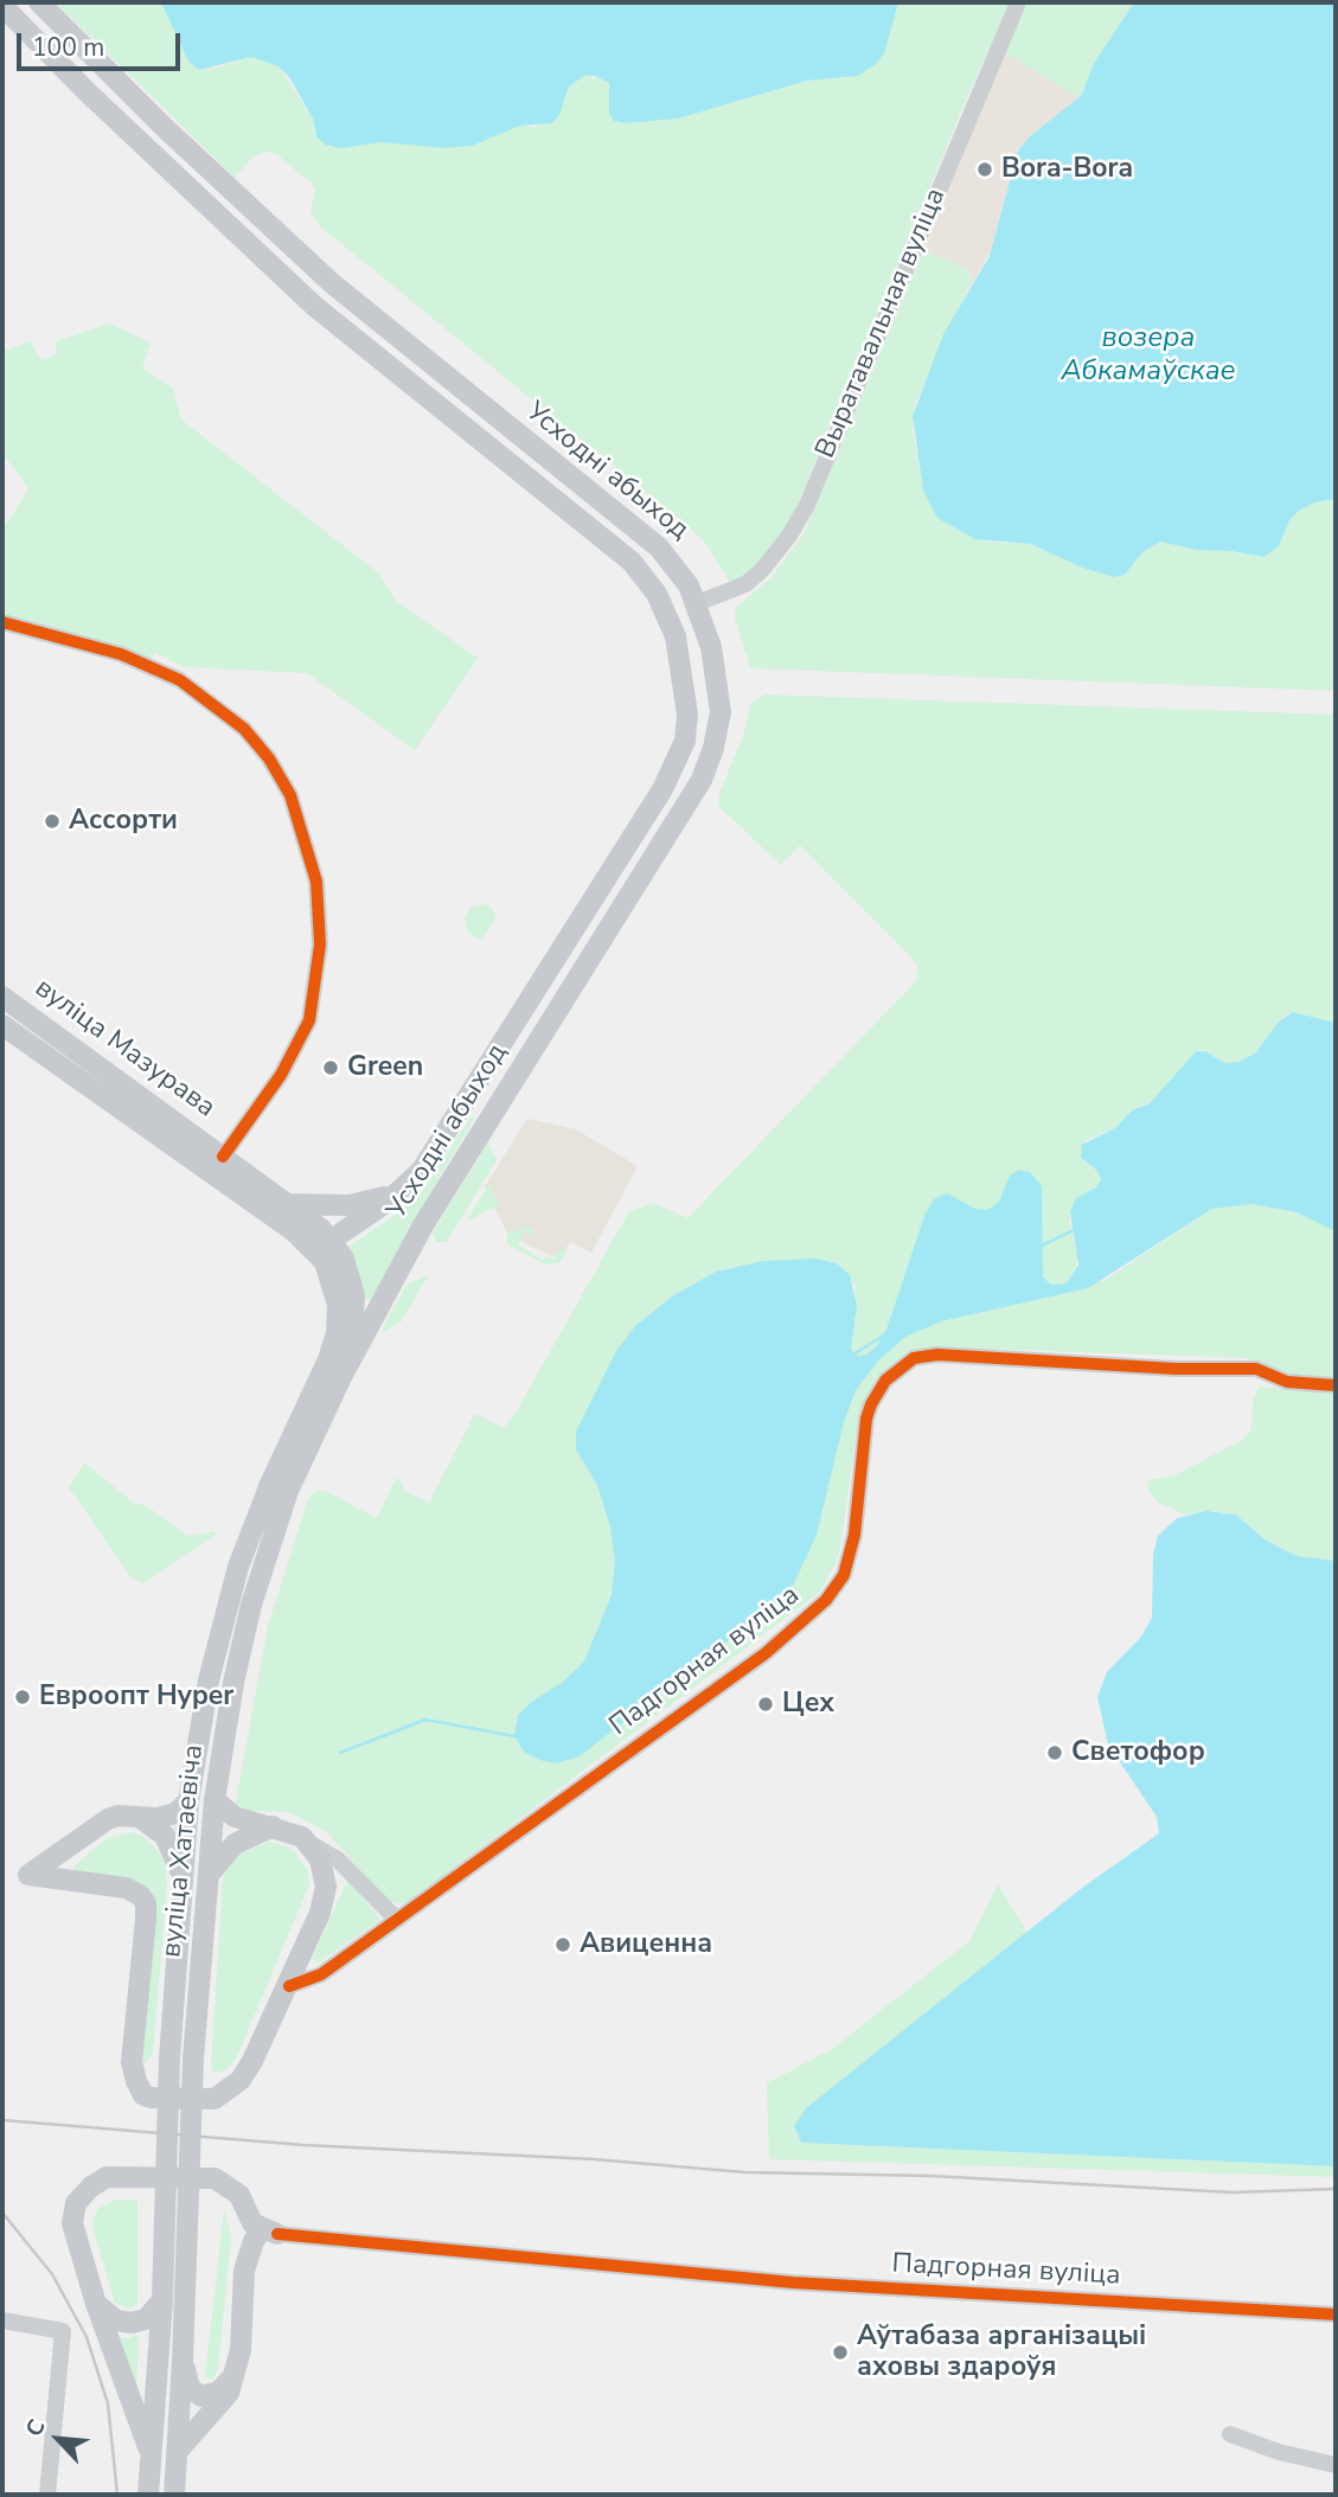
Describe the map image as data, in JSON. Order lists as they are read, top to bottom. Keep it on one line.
{"streets":{"main road":["Усходні абыход","вуліца Мазурава","вуліца Хатаевіча"],"street":["Выратавальная вуліца","Падгорная вуліца"]},"crossings":[["Выратавальная вуліца","Усходні абыход"],["Усходні абыход","вуліца Мазурава"],["Усходні абыход","вуліца Хатаевіча"],["вуліца Мазурава","вуліца Хатаевіча"]],"water":["возера Абкамаўскае"],"places":["Bora-Bora","Ассорти","Green","Евроопт Hyper","Цех","Светофор","Авиценна","Аўтабаза арганізацыі аховы здароўя"],"scale_bar":"100 m","north":"top left"}
